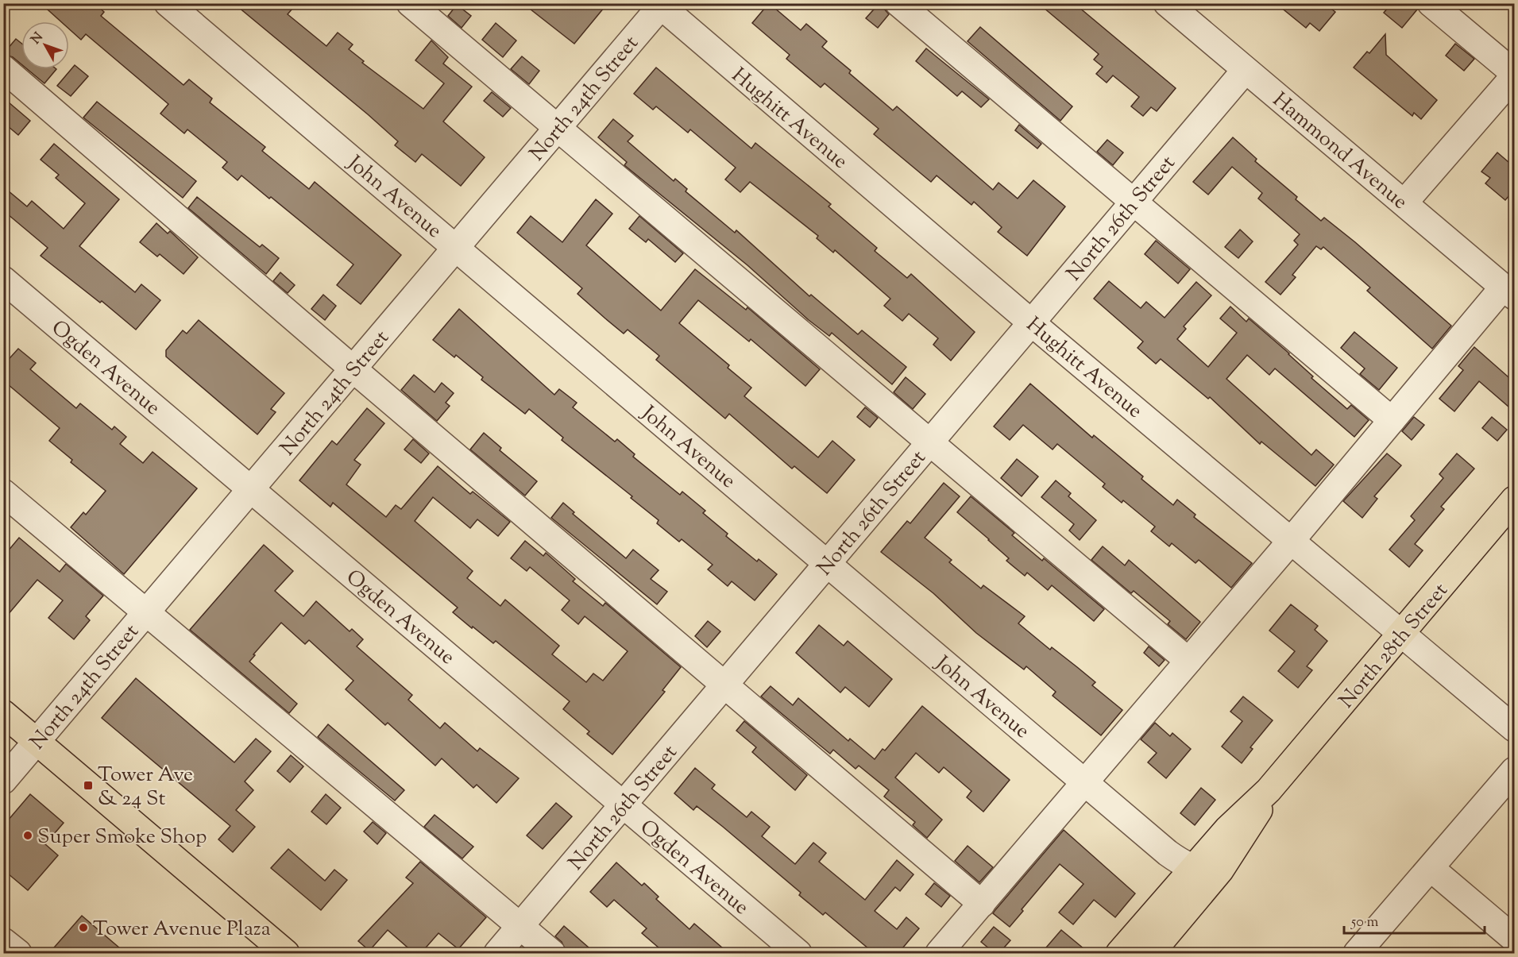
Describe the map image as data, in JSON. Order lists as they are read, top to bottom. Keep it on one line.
{"streets":{"main road":["North 28th Street"],"street":["North 24th Street","Hughitt Avenue","Hammond Avenue","John Avenue","North 26th Street","Ogden Avenue"]},"crossings":[["North 24th Street","Hughitt Avenue"],["North 24th Street","John Avenue"],["North 24th Street","Ogden Avenue"],["Hughitt Avenue","North 26th Street"],["Hughitt Avenue","North 28th Street"],["Hammond Avenue","North 26th Street"],["John Avenue","North 26th Street"],["John Avenue","North 28th Street"],["North 26th Street","Ogden Avenue"]],"places":{"transit":["Tower Ave & 24 St"],"other":["Super Smoke Shop","Tower Avenue Plaza"]},"scale_bar":"50 m","north":"top left"}
